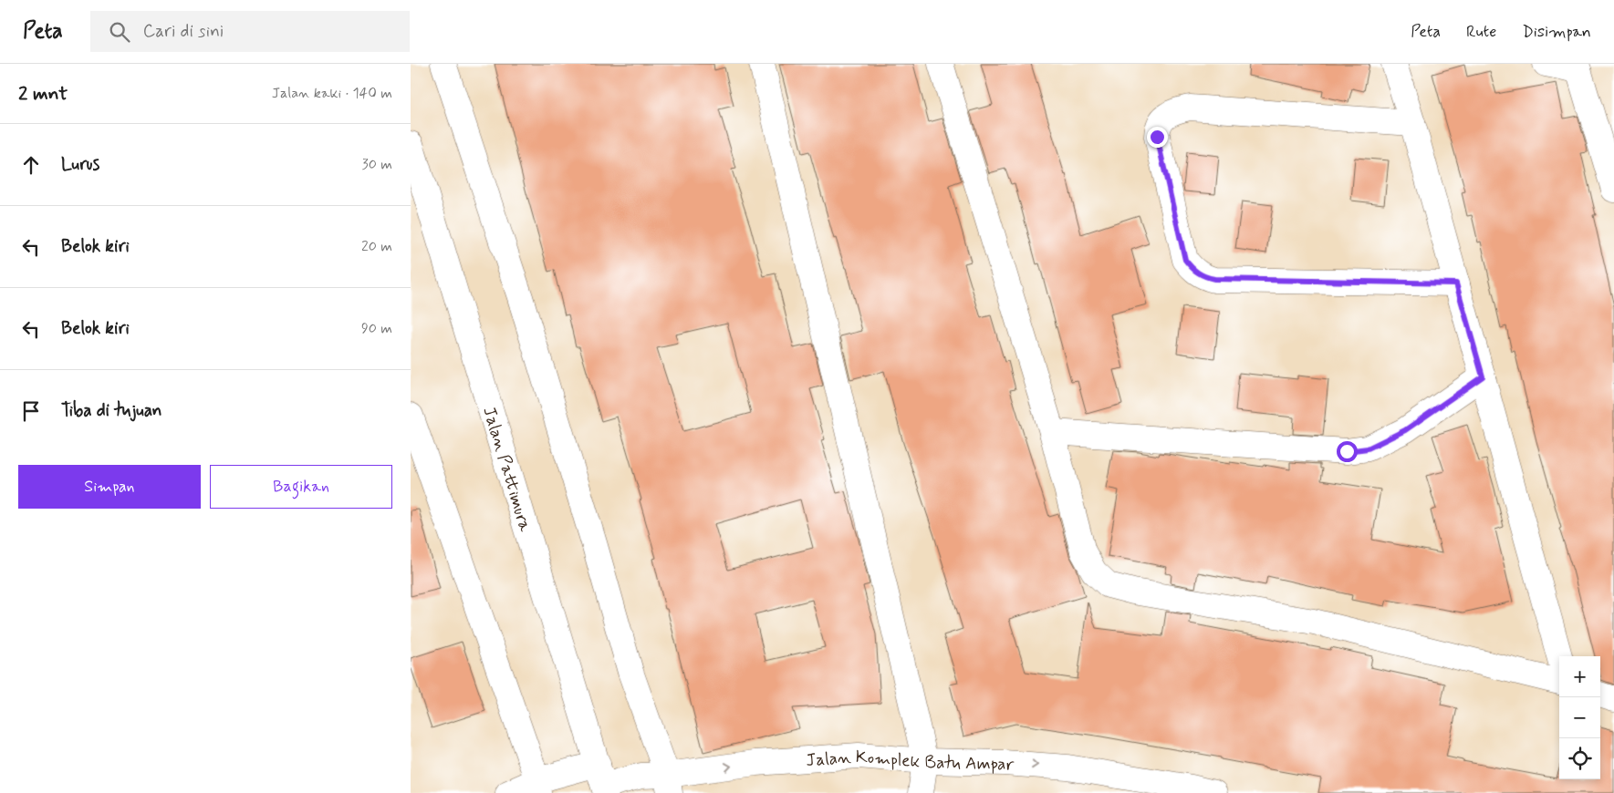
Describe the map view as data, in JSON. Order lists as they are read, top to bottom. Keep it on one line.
{"streets":{"street":["Jalan Pattimura","Jalan Komplek Batu Ampar"]},"crossings":[["Jalan Pattimura","Jalan Komplek Batu Ampar"]],"one_way":["Jalan Komplek Batu Ampar"],"page":{"header":"Peta","search":"Cari di sini","nav":["Peta","Rute","Disimpan"],"heading":["2 mnt","Jalan kaki · 140 m"],"list":[["Lurus","30 m"],["Belok kiri","20 m"],["Belok kiri","90 m"],"Tiba di tujuan"],"buttons":["Simpan","Bagikan"],"map_buttons":["+","−"]}}
